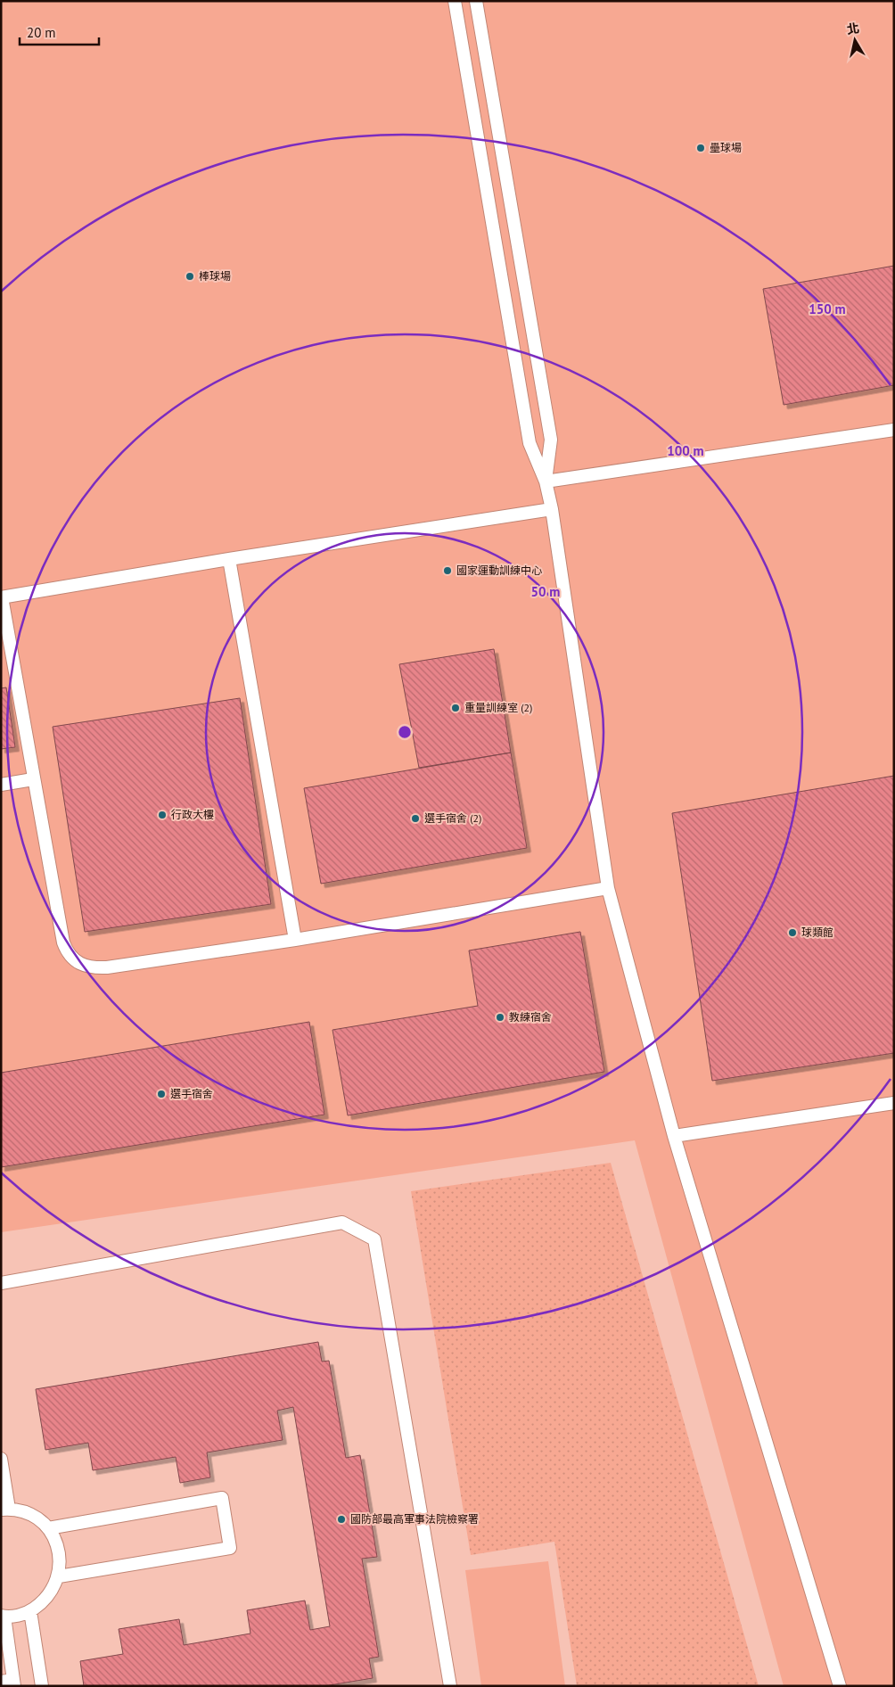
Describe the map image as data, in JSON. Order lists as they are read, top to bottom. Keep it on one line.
{"places":["壘球場","棒球場","國家運動訓練中心","重量訓練室 (2)","行政大樓","選手宿舍 (2)","球類館","教練宿舍","選手宿舍","國防部最高軍事法院檢察署"],"scale_bar":"20 m","north":"top","rings":["150 m","100 m","50 m"]}
